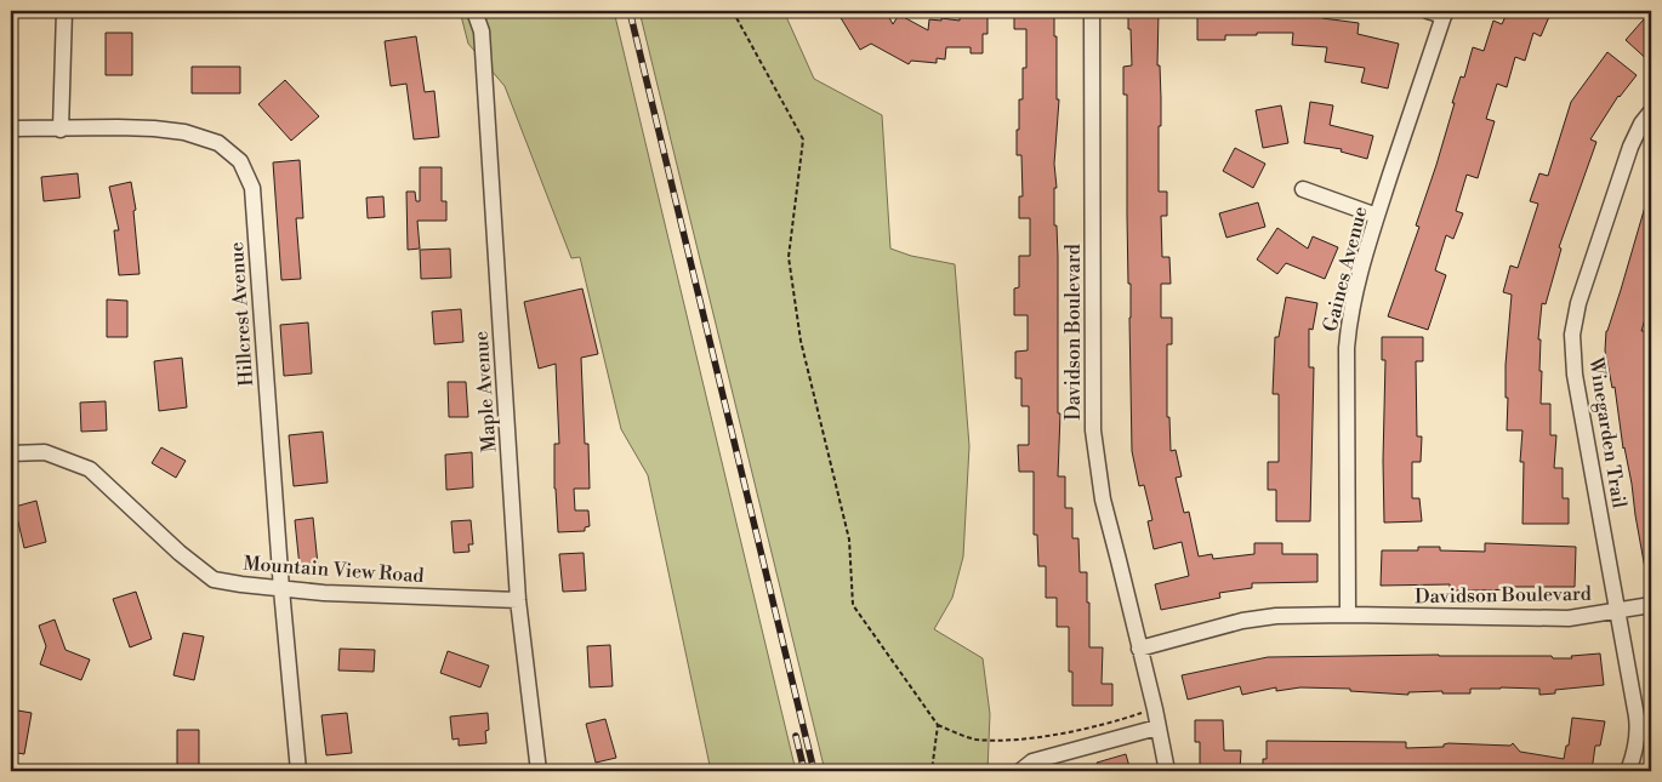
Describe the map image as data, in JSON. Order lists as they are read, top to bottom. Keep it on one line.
{"streets":{"street":["Gaines Avenue","Hillcrest Avenue","Davidson Boulevard","Maple Avenue","Winegarden Trail","Mountain View Road"]},"crossings":[["Gaines Avenue","Davidson Boulevard"],["Hillcrest Avenue","Mountain View Road"],["Davidson Boulevard","Winegarden Trail"],["Maple Avenue","Mountain View Road"]]}
